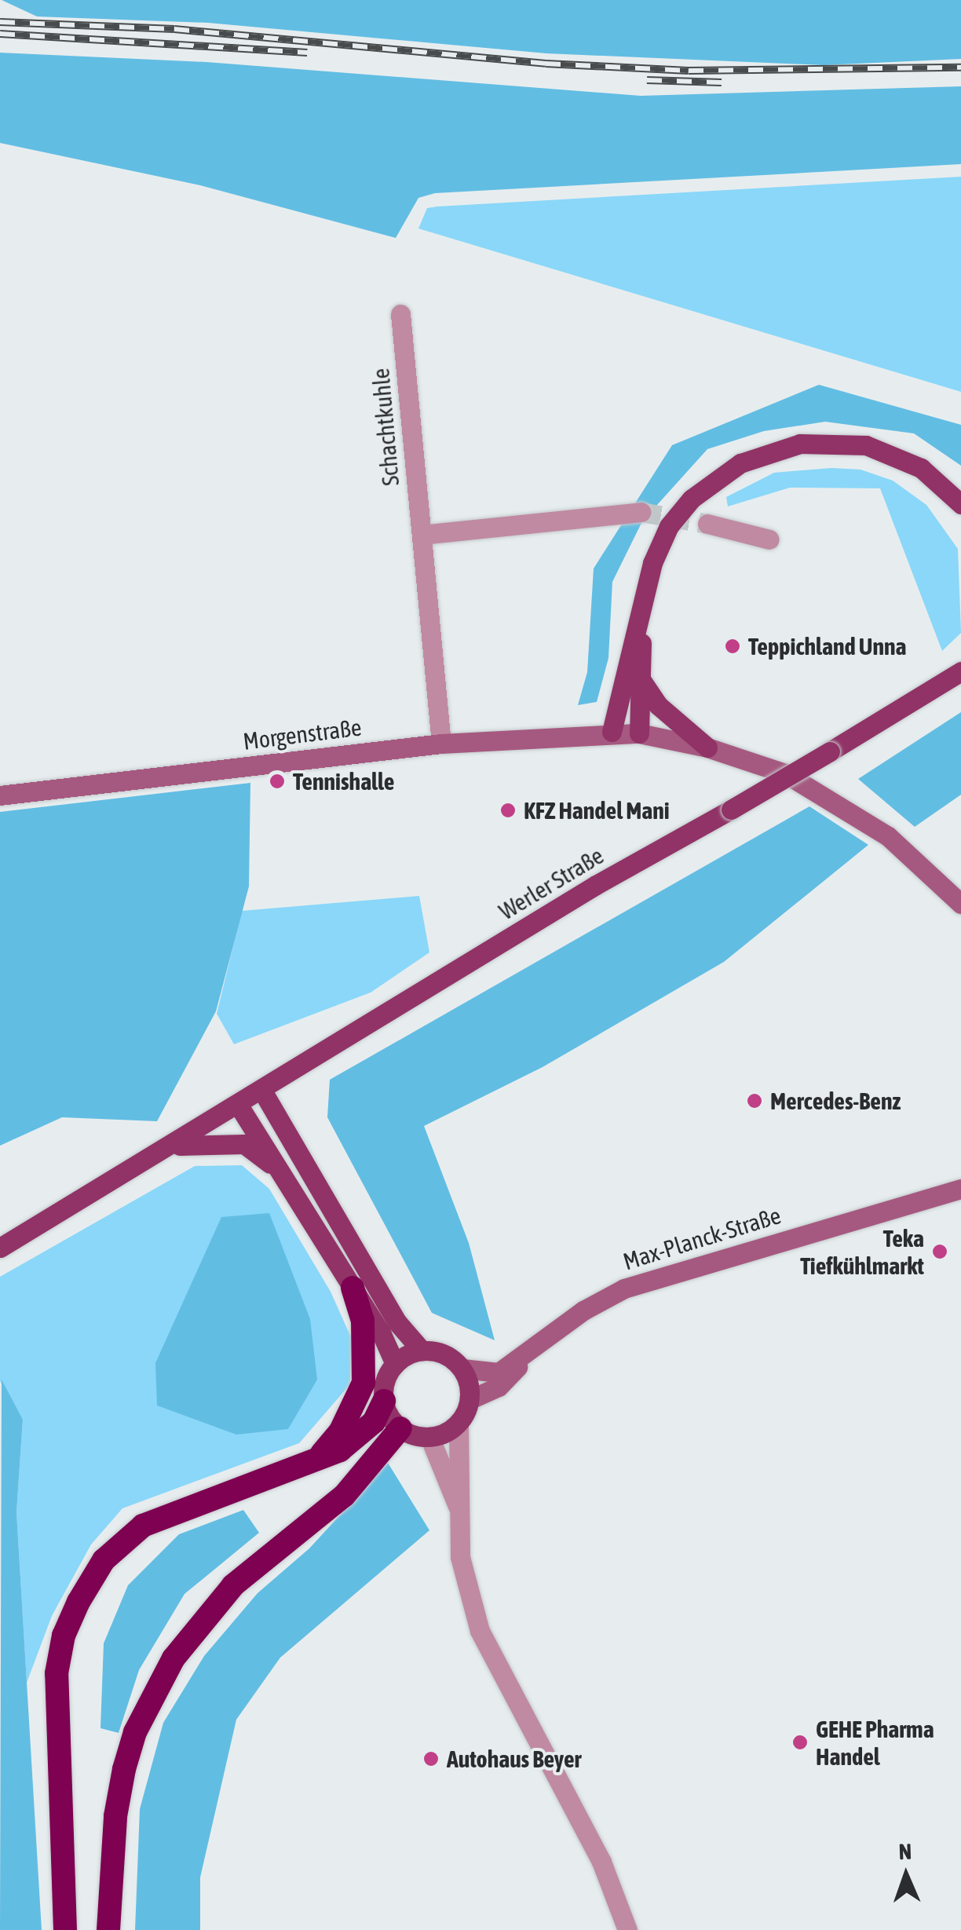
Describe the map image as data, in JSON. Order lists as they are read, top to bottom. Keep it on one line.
{"streets":{"main road":["Morgenstraße","Werler Straße","Max-Planck-Straße"],"street":["Schachtkuhle"]},"crossings":[["Schachtkuhle","Morgenstraße"]],"places":["Teppichland Unna","Tennishalle","KFZ Handel Mani","Mercedes-Benz","Teka Tiefkühlmarkt","GEHE Pharma Handel","Autohaus Beyer"],"north":"top"}
